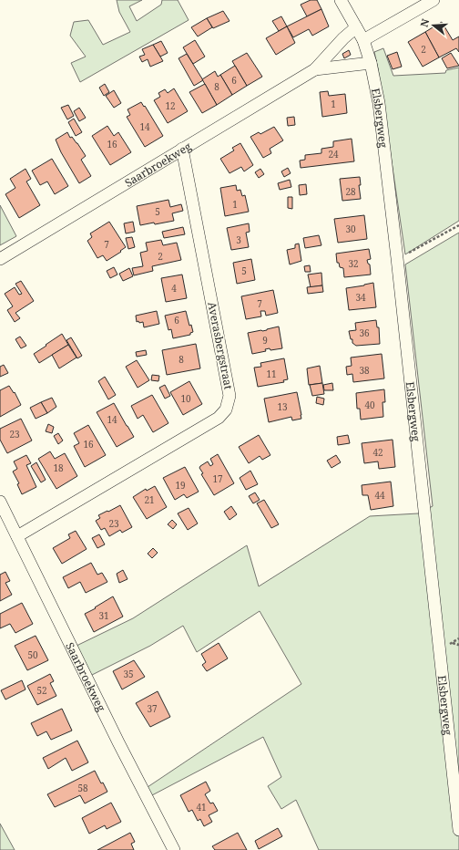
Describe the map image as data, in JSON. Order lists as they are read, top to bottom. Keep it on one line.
{"streets":{"street":["Elsbergweg","Saarbroekweg","Averasbergstraat"]},"crossings":[["Elsbergweg","Saarbroekweg"],["Saarbroekweg","Averasbergstraat"]],"house_numbers":["2","6","8","1","12","14","16","24","28","1","5","30","3","7","2","32","5","4","34","7","6","36","9","8","38","11","10","40","13","14","23","16","42","18","17","19","44","21","23","31","50","35","52","37","58","41"],"north":"left"}
